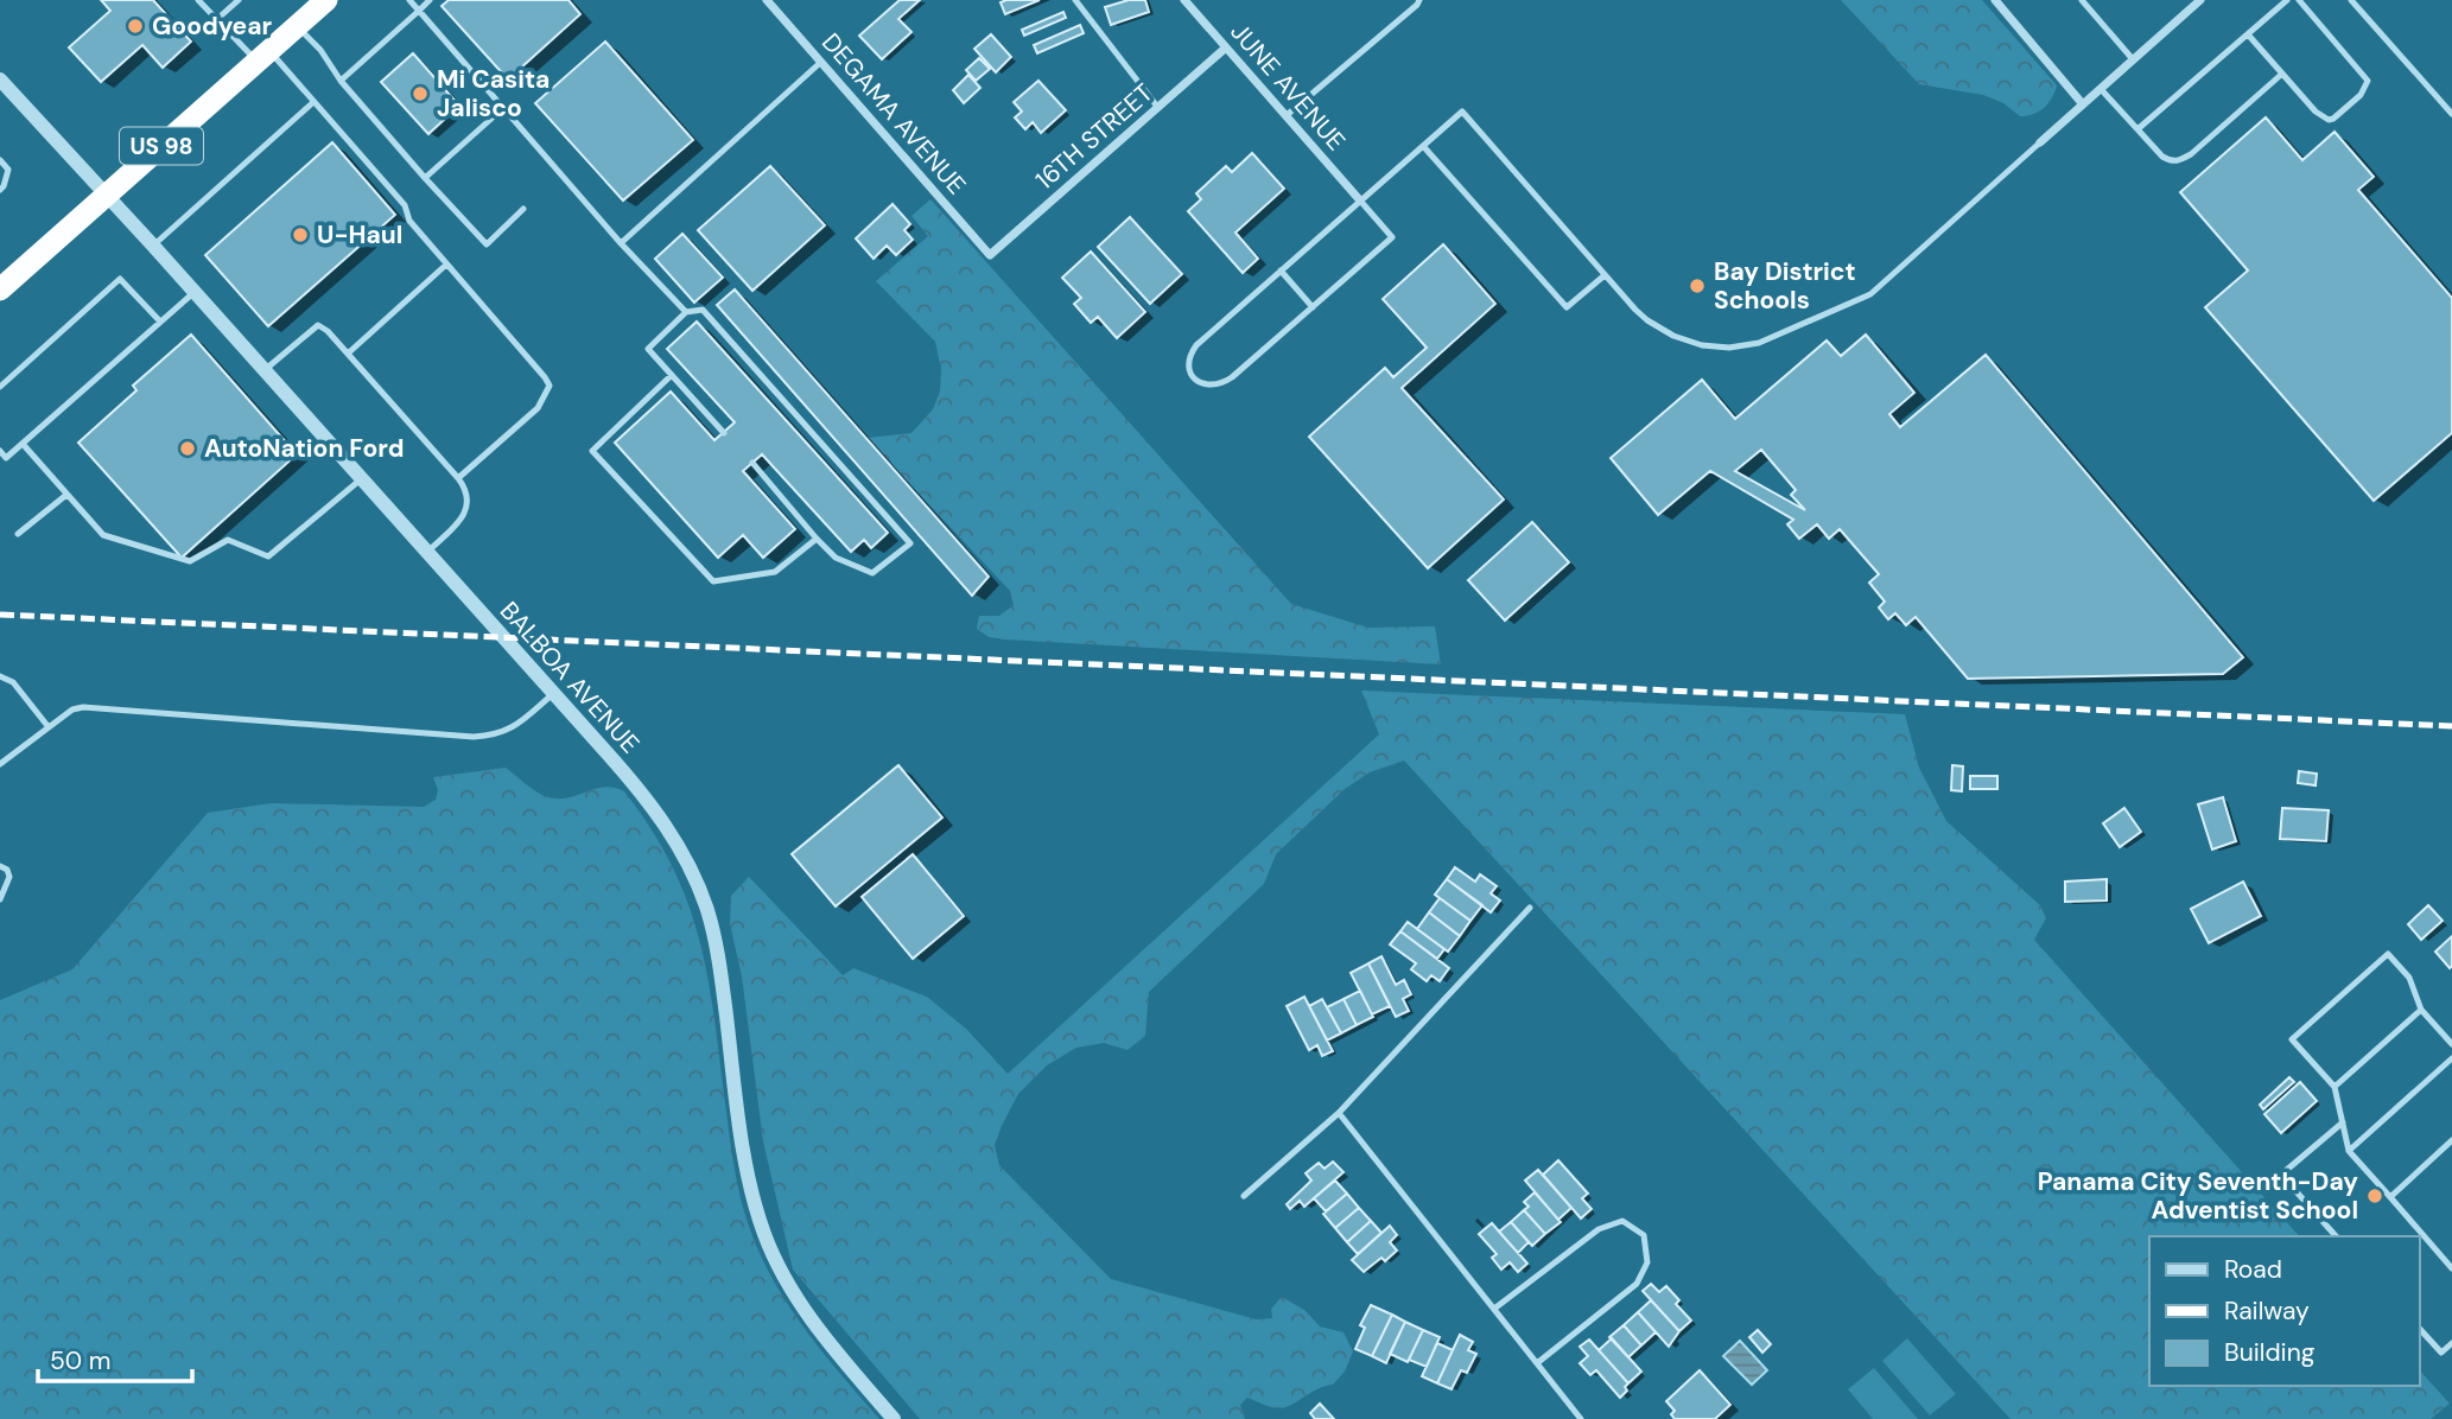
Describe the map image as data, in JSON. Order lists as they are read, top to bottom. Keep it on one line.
{"streets":{"highway":["US 98"],"street":["JUNE AVENUE","DEGAMA AVENUE","16TH STREET","BALBOA AVENUE"]},"crossings":[["JUNE AVENUE","16TH STREET"],["DEGAMA AVENUE","16TH STREET"],["US 98","BALBOA AVENUE"]],"places":["Goodyear","Mi Casita Jalisco","U-Haul","Bay District Schools","AutoNation Ford","Panama City Seventh-Day Adventist School"],"legend":["Road","Railway","Building"],"scale_bar":"50 m"}
